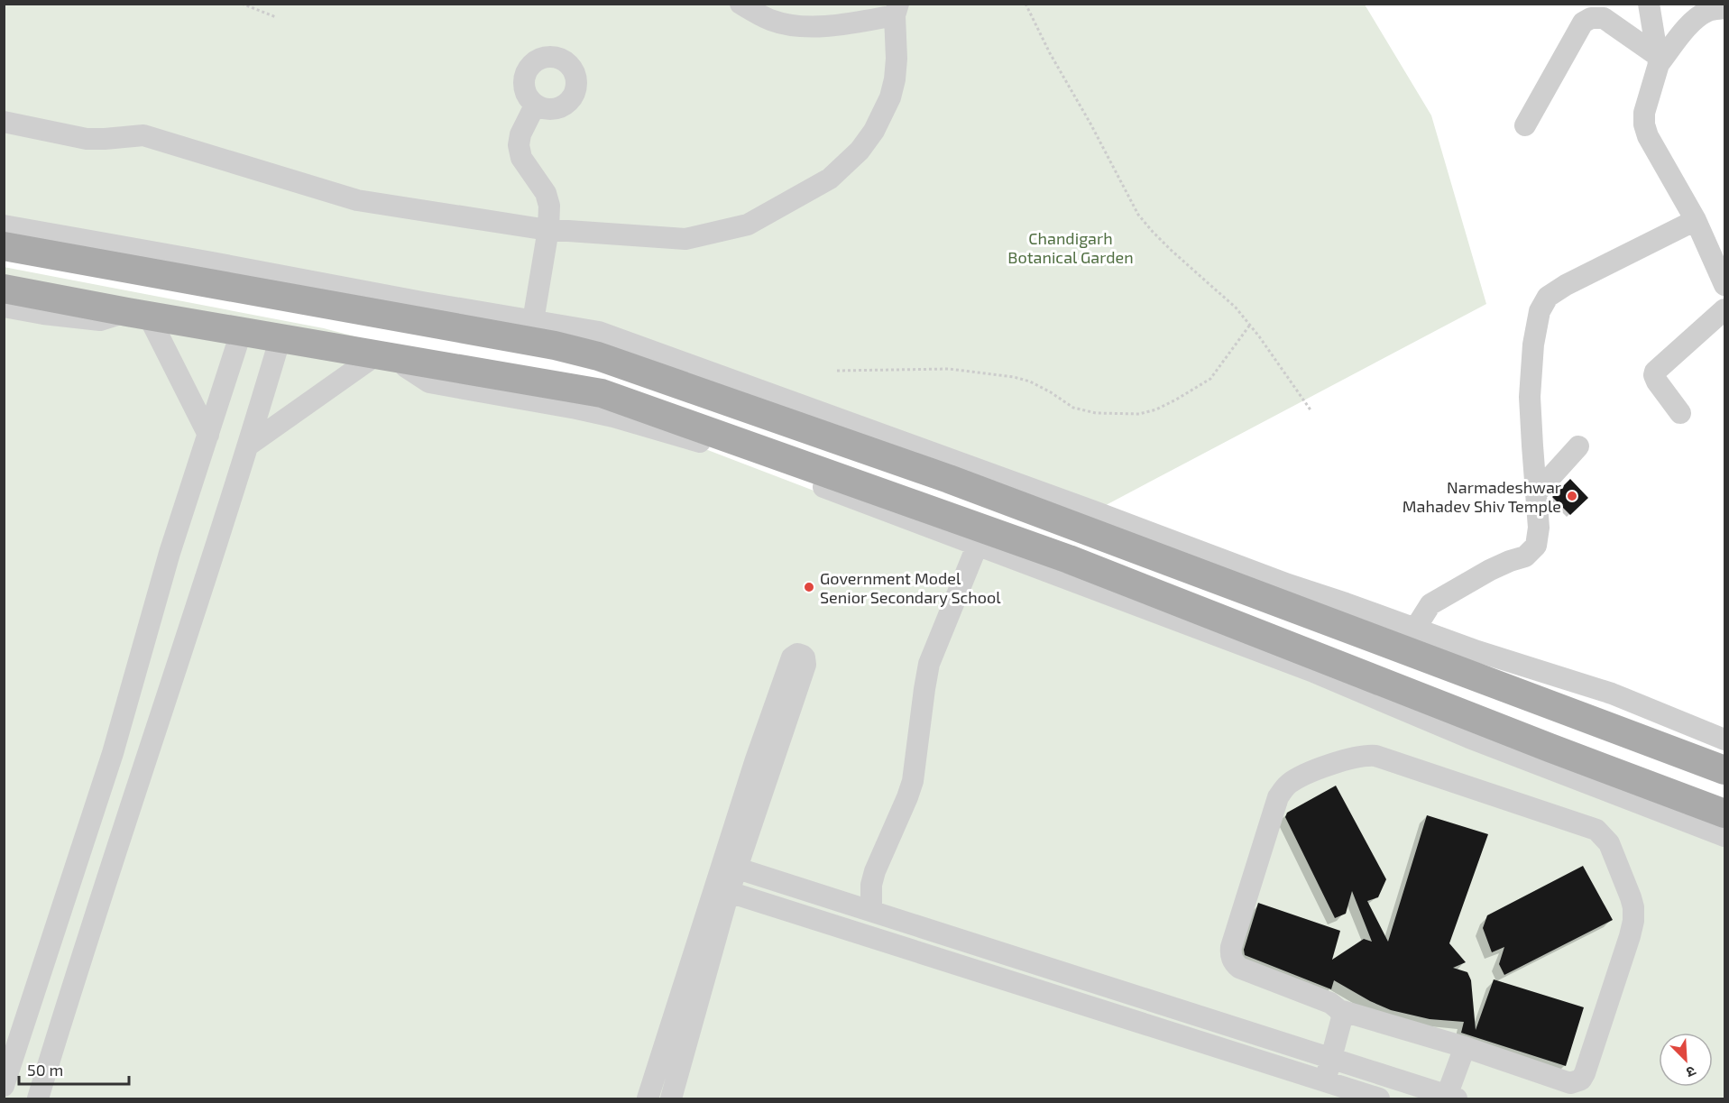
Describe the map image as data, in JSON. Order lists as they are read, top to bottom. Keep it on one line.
{"parks":["Chandigarh Botanical Garden"],"places":["Narmadeshwar Mahadev Shiv Temple","Government Model Senior Secondary School"],"scale_bar":"50 m","north":"bottom right"}
